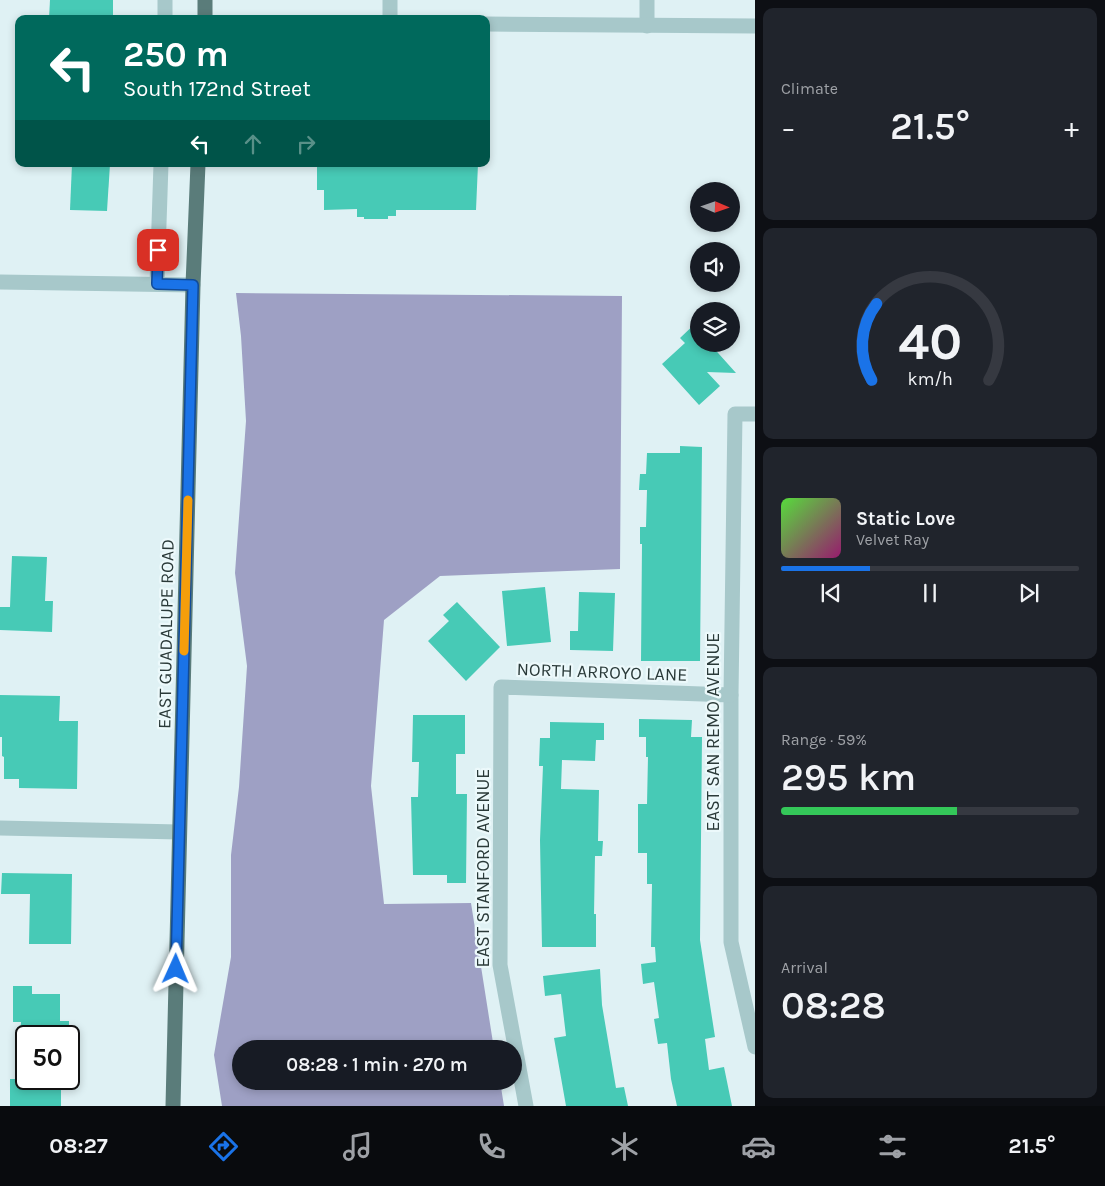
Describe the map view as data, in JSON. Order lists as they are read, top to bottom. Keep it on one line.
{"streets":{"main road":["EAST GUADALUPE ROAD"],"street":["NORTH ARROYO LANE","EAST SAN REMO AVENUE","EAST STANFORD AVENUE"]},"crossings":[["NORTH ARROYO LANE","EAST SAN REMO AVENUE"],["NORTH ARROYO LANE","EAST STANFORD AVENUE"]],"north":"right","page":{"tile":["Climate",["Range · 59%","295 km"],["Arrival","08:28"]],"turn":["250 m","South 172nd Street"],"heat":["−","21.5°","+"],"song":["Static Love","Velvet Ray"],"limit":"50","trip":"08:28 · 1 min · 270 m","tabs":["08:27","21.5°"],"gauge":["40","km/h"]}}
